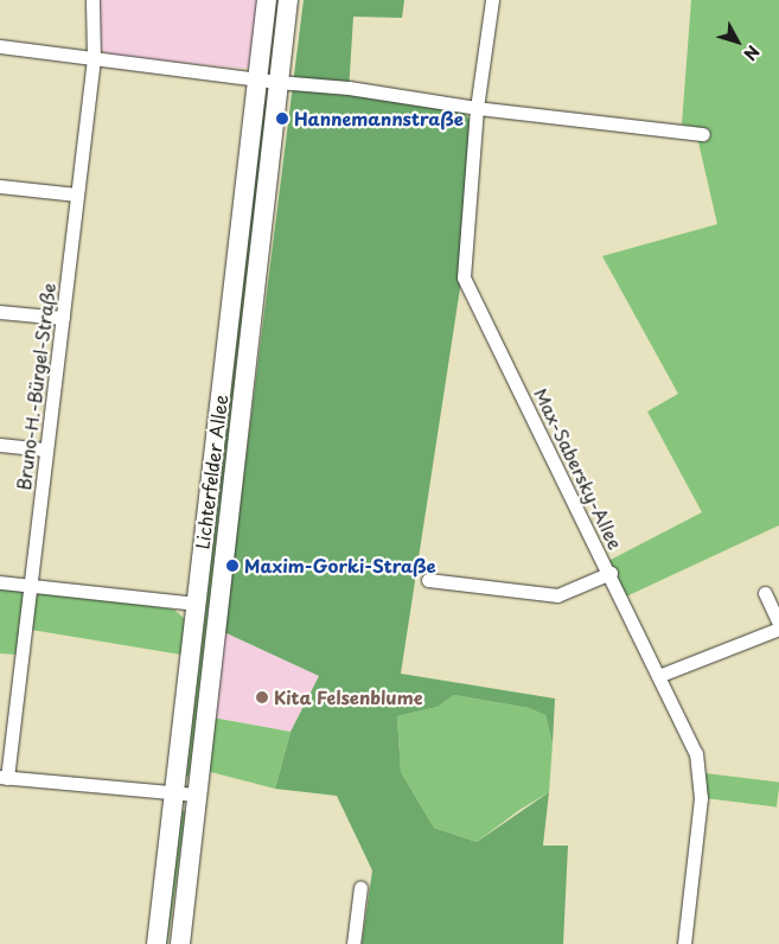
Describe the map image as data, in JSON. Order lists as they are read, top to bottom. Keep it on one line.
{"streets":{"main road":["Lichterfelder Allee"],"street":["Bruno-H.-Bürgel-Straße","Max-Sabersky-Allee"]},"places":["Hannemannstraße","Maxim-Gorki-Straße","Kita Felsenblume"],"north":"bottom right"}
